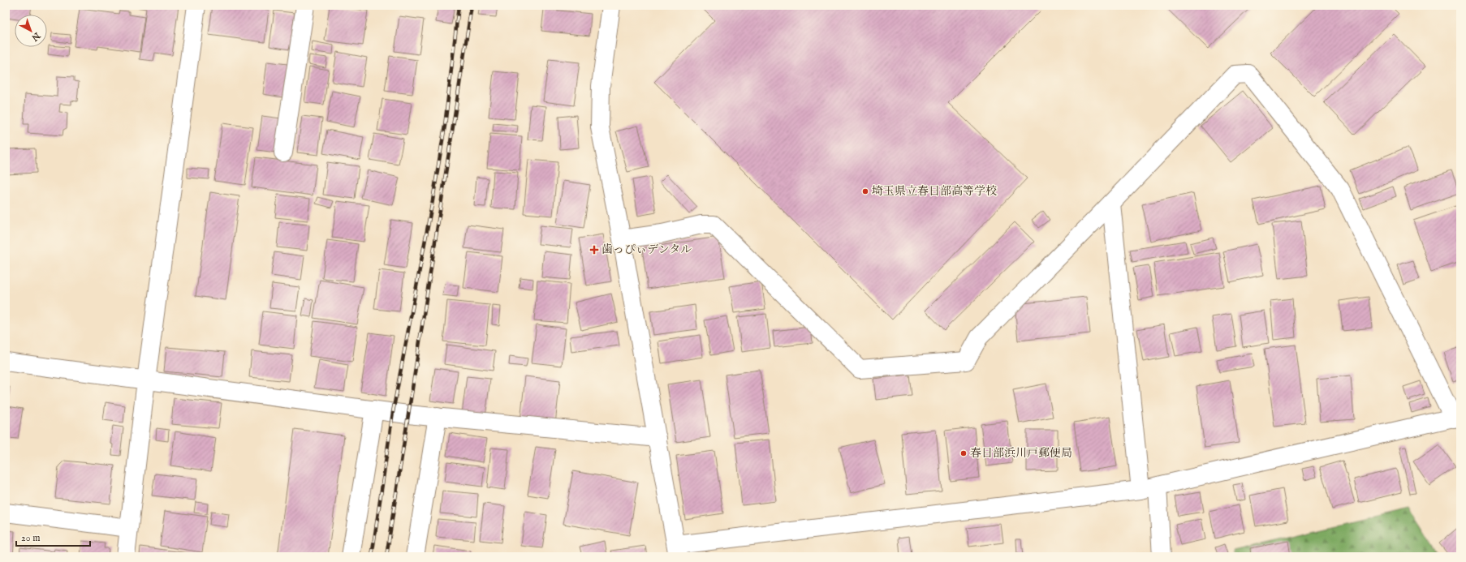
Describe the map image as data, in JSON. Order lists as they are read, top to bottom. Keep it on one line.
{"places":{"other":["埼玉県立春日部高等学校","春日部浜川戸郵便局"],"health":["歯っぴぃデンタル"]},"scale_bar":"20 m","north":"bottom right"}
